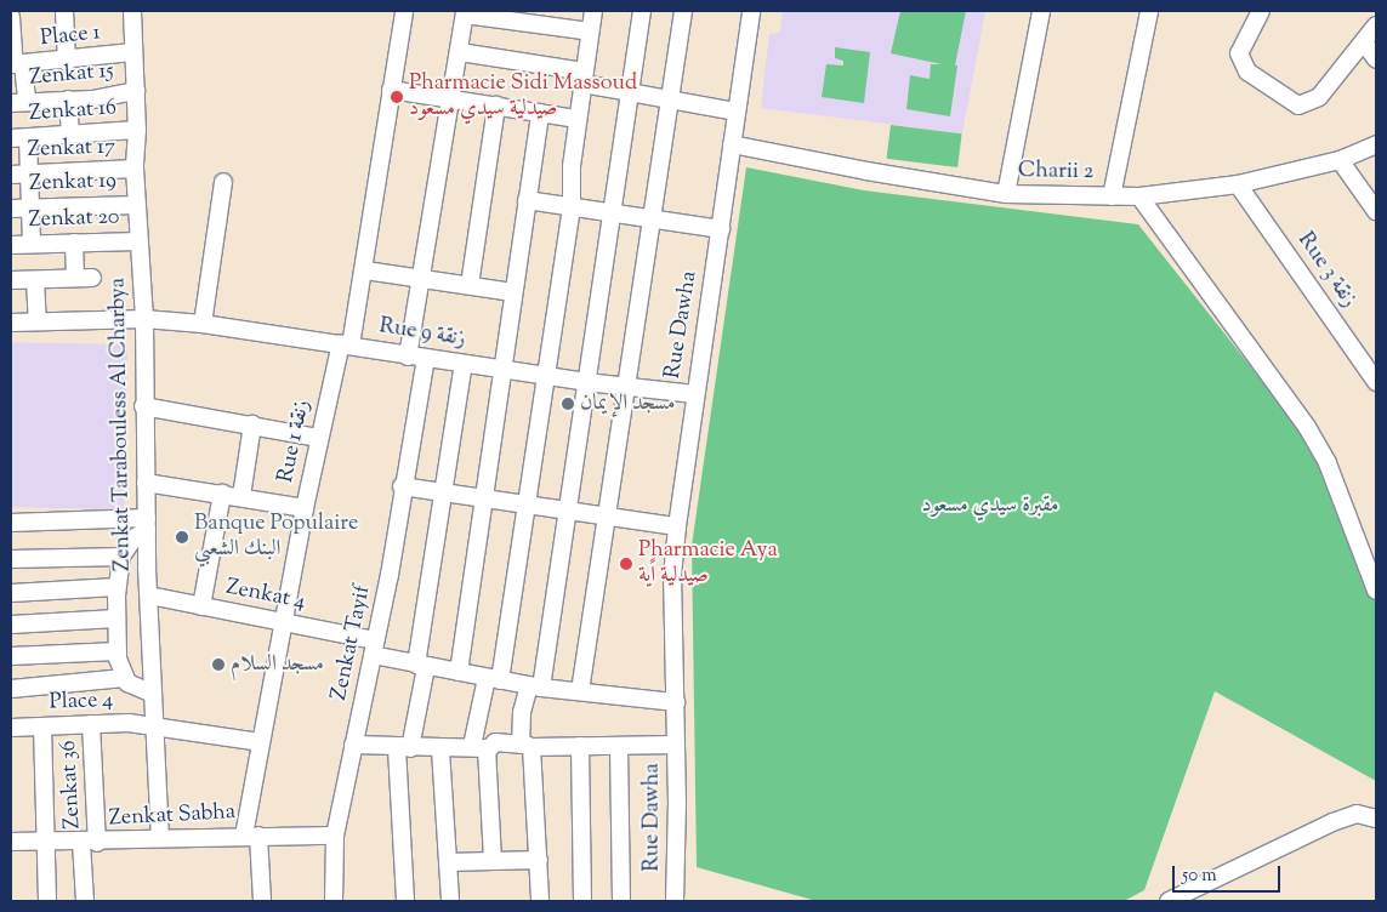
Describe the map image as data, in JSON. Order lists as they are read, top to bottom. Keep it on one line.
{"streets":{"street":["Place 1","Zenkat 15","Zenkat 16","Zenkat 17","Charii 2","Zenkat 19","Zenkat 20","Rue 3 زنقة","Rue Dawha","Rue 9 زنقة","Zenkat Tarabouless Al Charbya","Rue 1 زنقة","Zenkat 4","Zenkat Tayif","Place 4","Zenkat 36","Zenkat Sabha"]},"crossings":[["Place 1","Zenkat Tarabouless Al Charbya"],["Zenkat 15","Zenkat Tarabouless Al Charbya"],["Zenkat 16","Zenkat Tarabouless Al Charbya"],["Zenkat 17","Zenkat Tarabouless Al Charbya"],["Charii 2","Rue 3 زنقة"],["Charii 2","Rue Dawha"],["Zenkat 19","Zenkat Tarabouless Al Charbya"],["Zenkat 20","Zenkat Tarabouless Al Charbya"],["Rue Dawha","Rue 9 زنقة"],["Rue Dawha","Zenkat 4"],["Rue 9 زنقة","Zenkat Tarabouless Al Charbya"],["Rue 9 زنقة","Rue 1 زنقة"],["Rue 9 زنقة","Zenkat Tayif"],["Zenkat Tarabouless Al Charbya","Zenkat 4"],["Zenkat Tarabouless Al Charbya","Place 4"],["Zenkat Tarabouless Al Charbya","Zenkat Sabha"],["Rue 1 زنقة","Zenkat 4"],["Rue 1 زنقة","Place 4"],["Rue 1 زنقة","Zenkat Sabha"],["Zenkat 4","Zenkat Tayif"],["Zenkat Tayif","Zenkat Sabha"],["Place 4","Zenkat 36"],["Zenkat 36","Zenkat Sabha"]],"parks":["مقبرة سيدي مسعود"],"places":["Pharmacie Sidi Massoud صيدلية سيدي مسعود","مسجد الإيمان","Banque Populaire البنك الشعبي","Pharmacie Aya صيدلية اًية","مسجد السلام"],"scale_bar":"50 m"}
